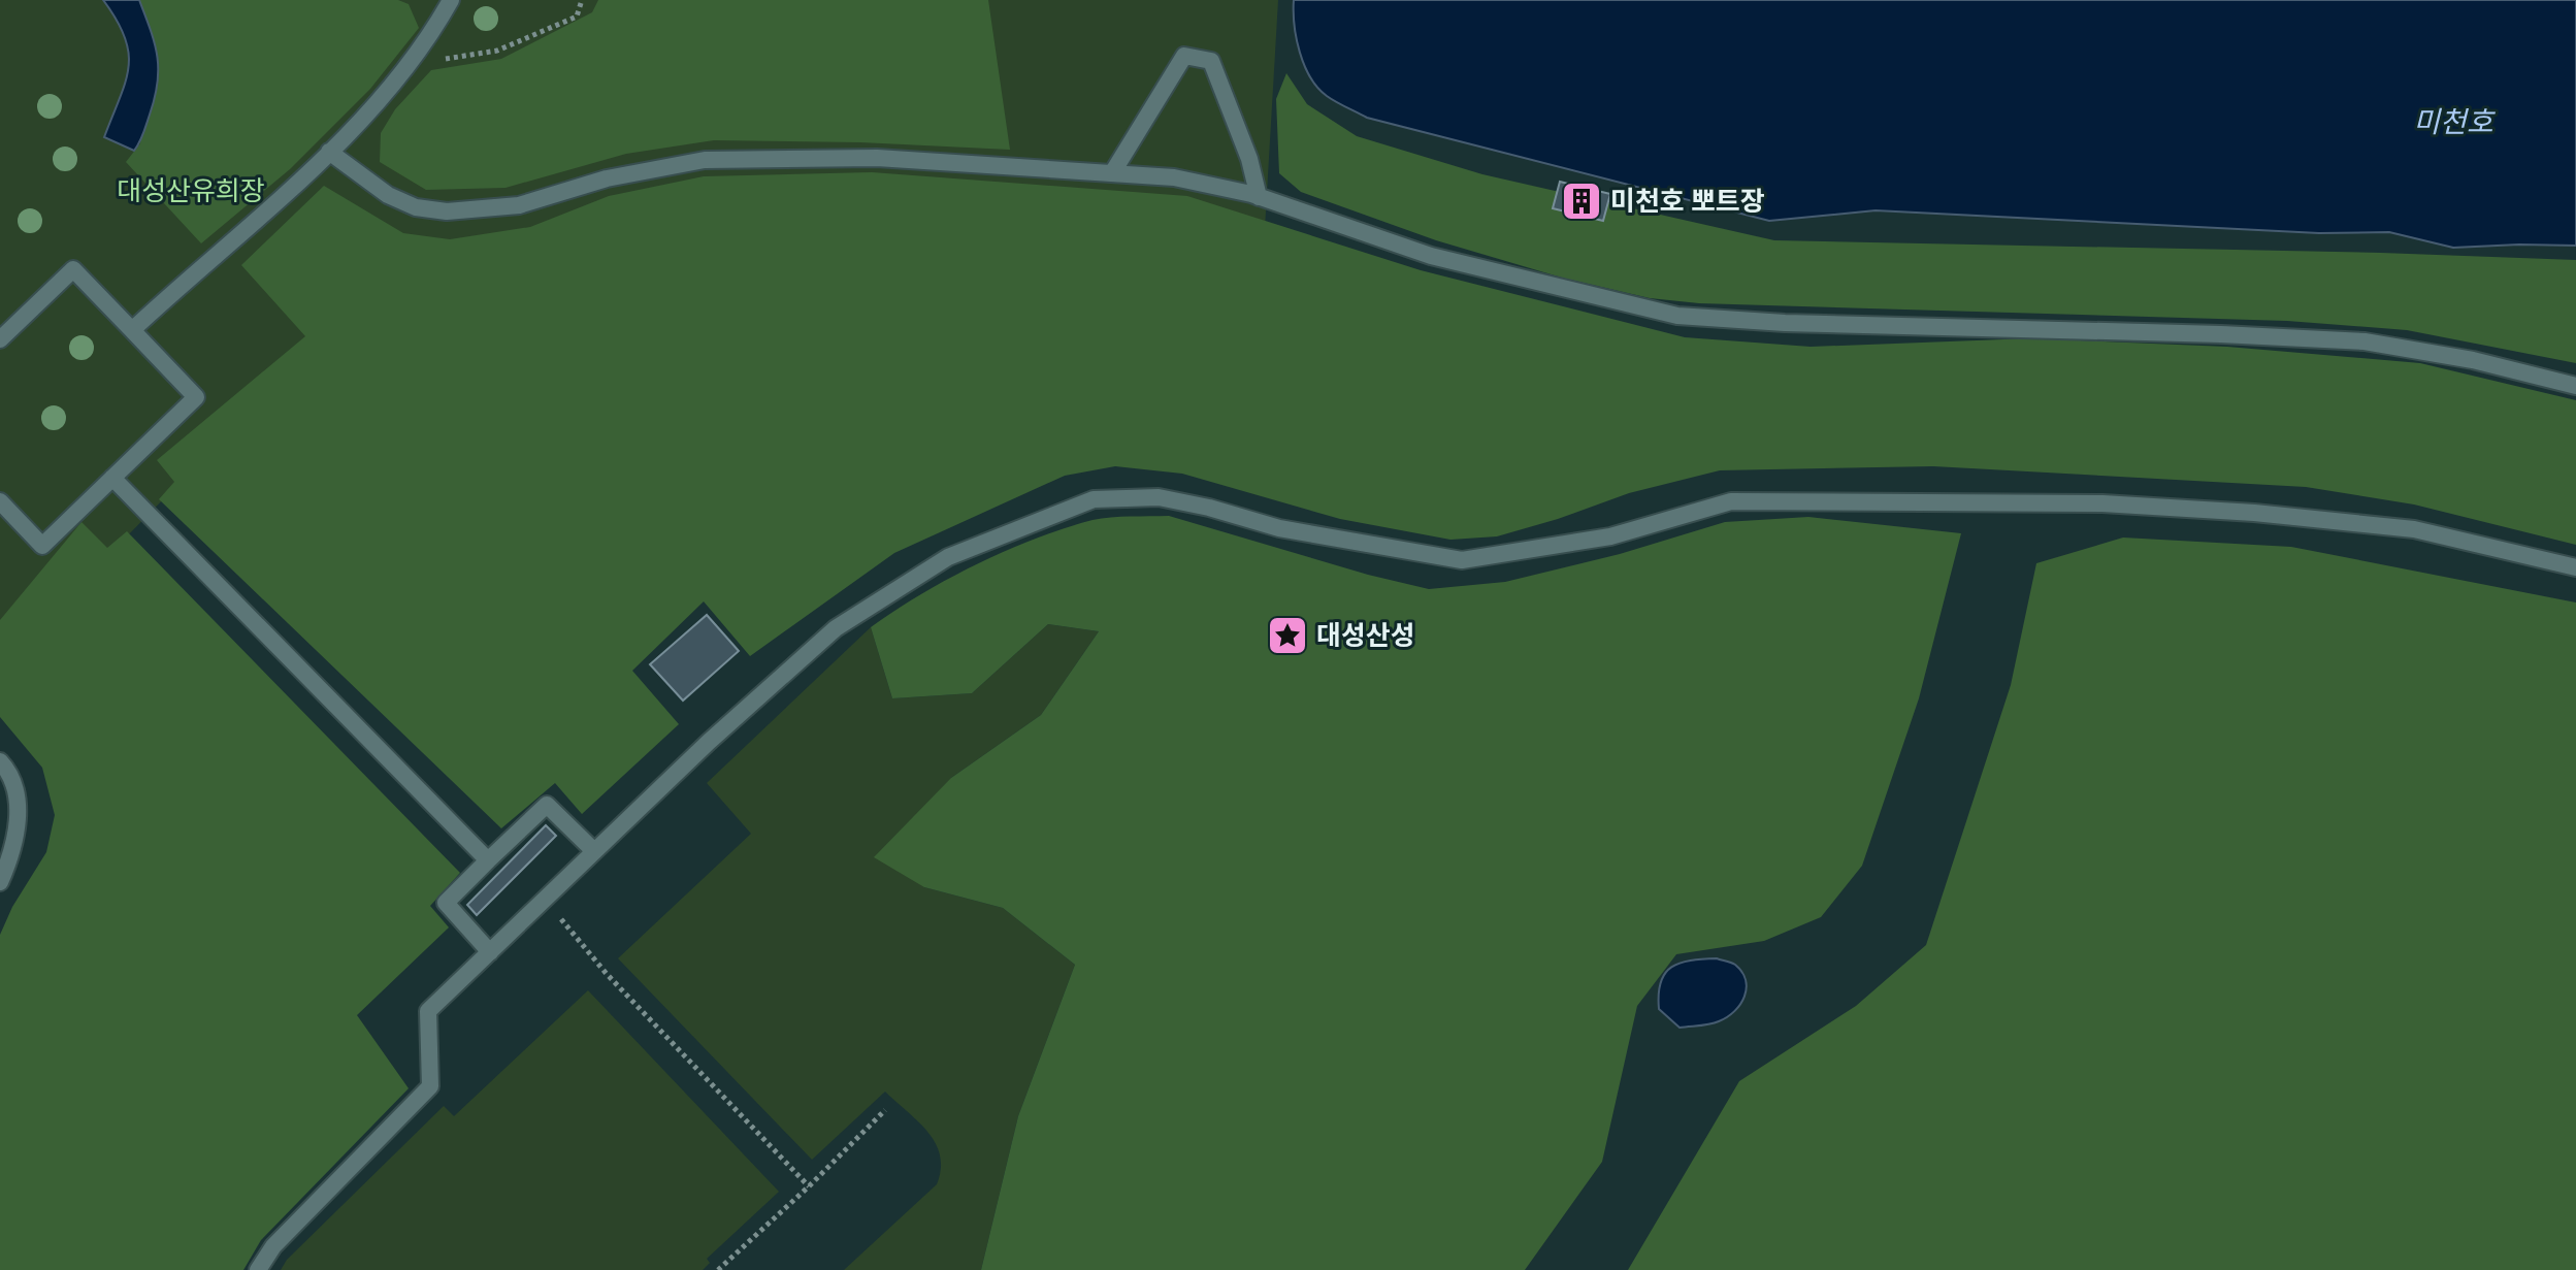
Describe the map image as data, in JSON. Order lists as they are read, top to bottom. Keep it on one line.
{"water":["미천호"],"parks":["대성산유희장"],"places":{"building":["미천호 뽀트장"],"place":["대성산성"]}}
